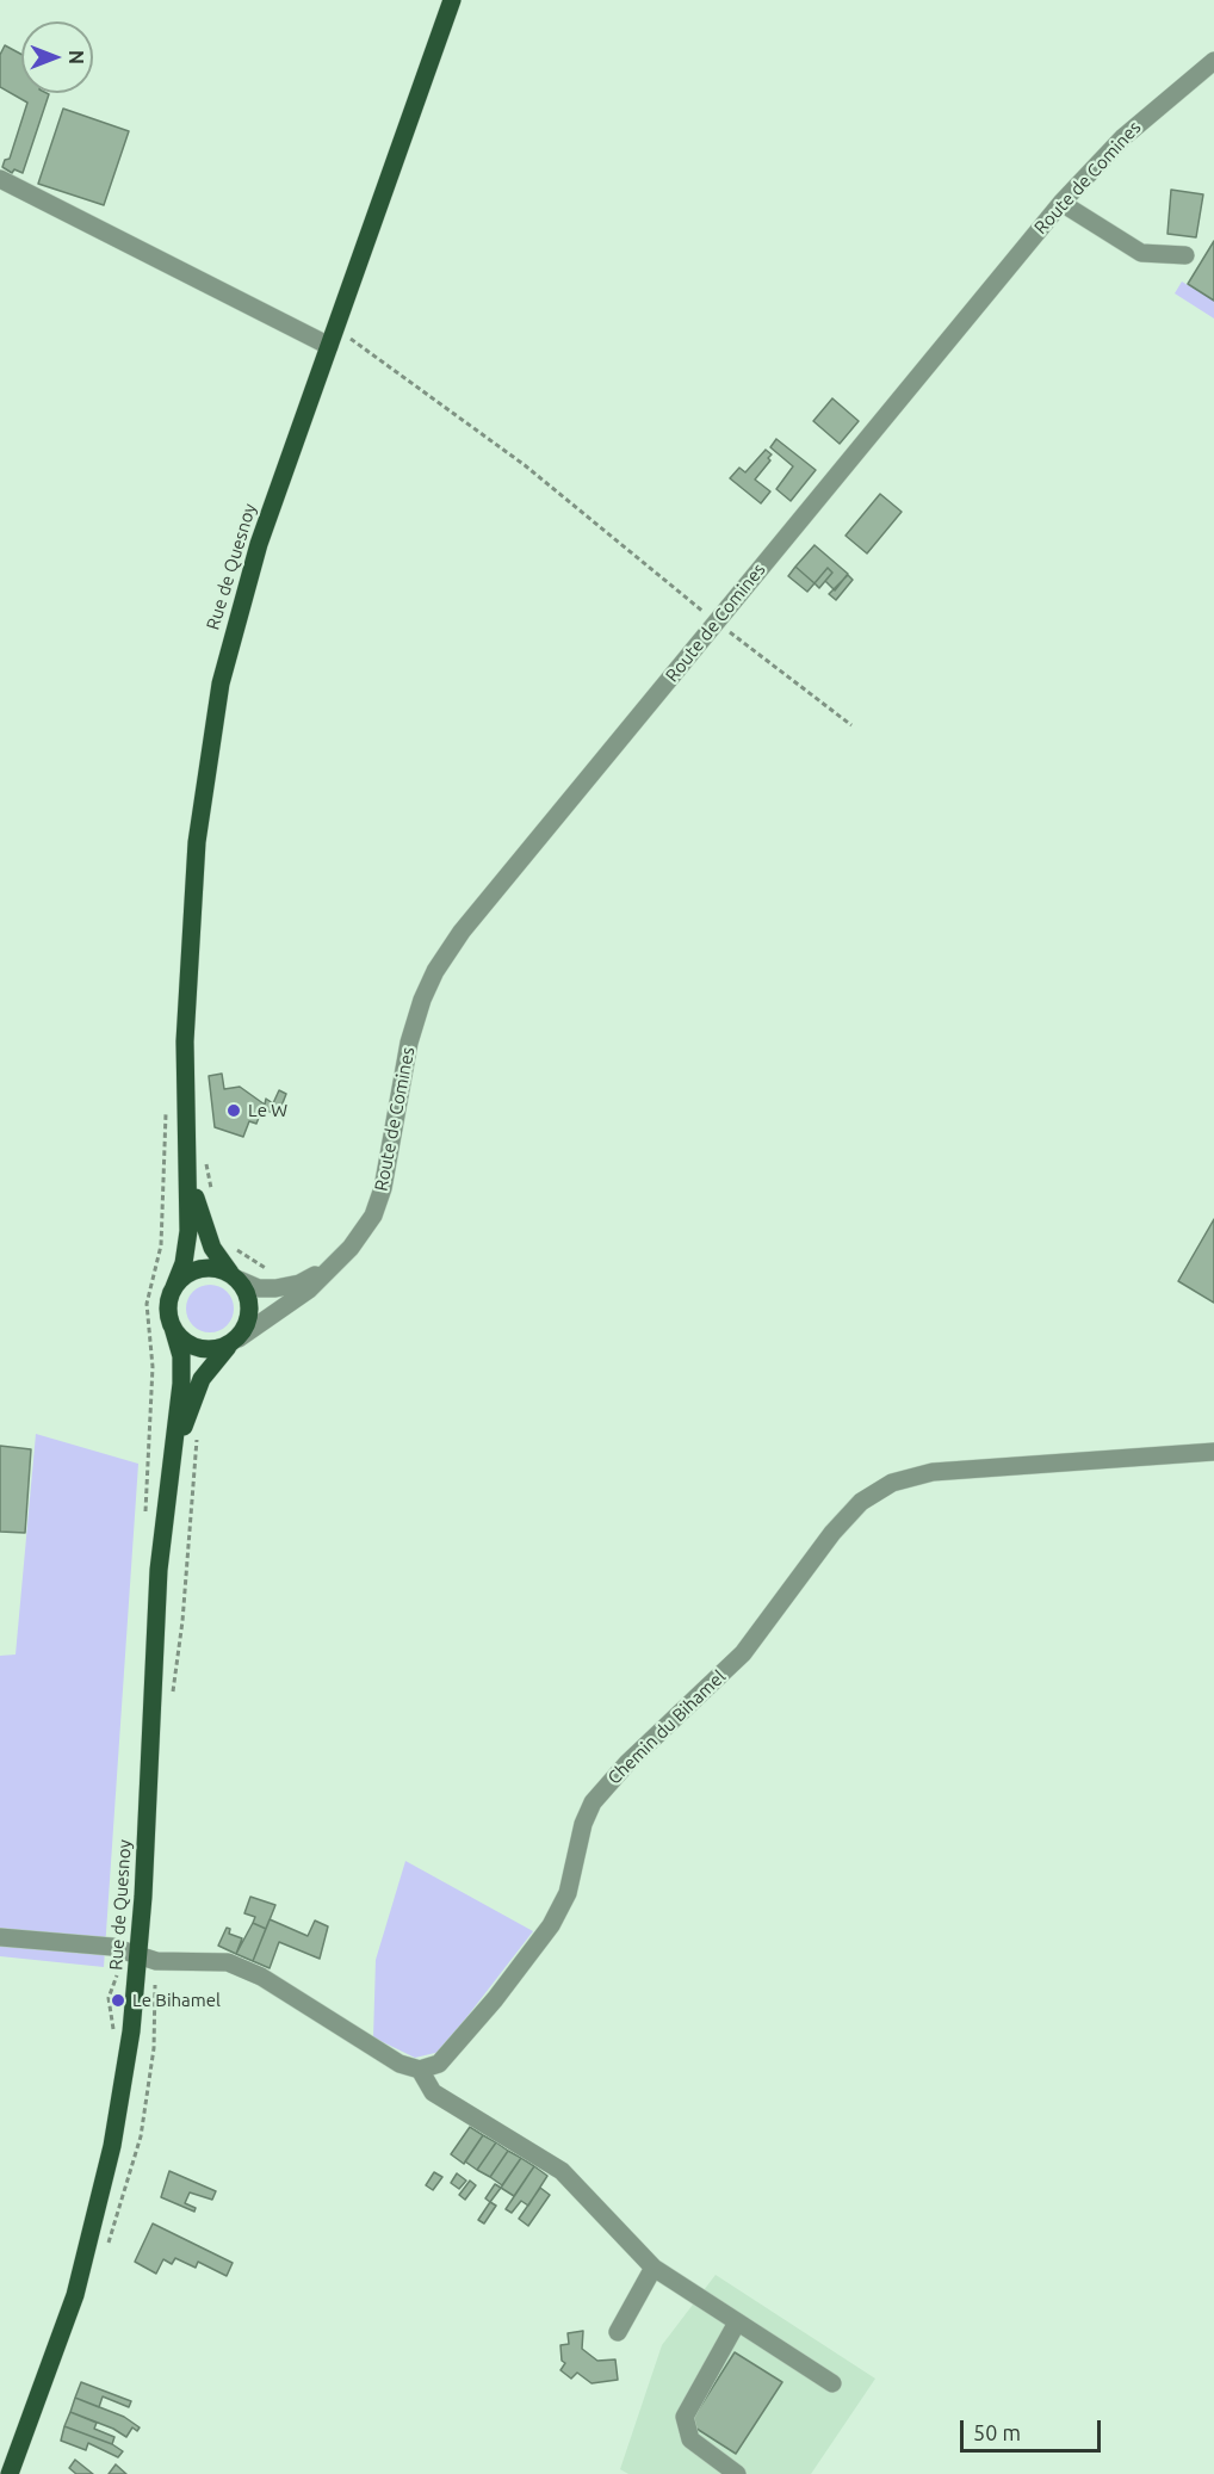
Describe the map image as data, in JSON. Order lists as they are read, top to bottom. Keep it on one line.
{"streets":{"main road":["Rue de Quesnoy"],"street":["Route de Comines","Chemin du Bihamel"]},"crossings":[["Route de Comines","Rue de Quesnoy"]],"places":["Le W","Le Bihamel"],"scale_bar":"50 m","north":"right"}
